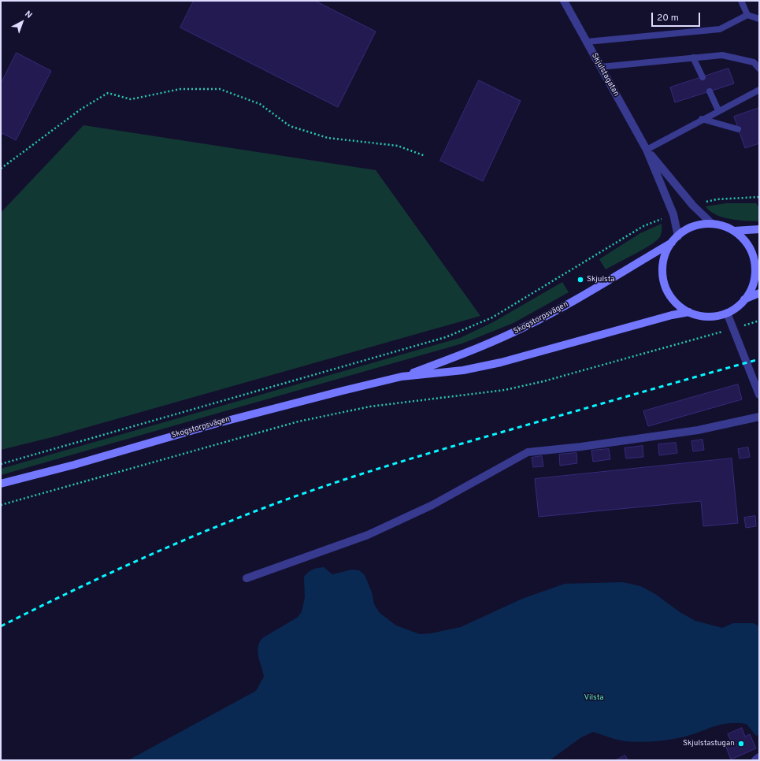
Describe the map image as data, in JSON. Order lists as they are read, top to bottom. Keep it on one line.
{"streets":{"main road":["Skogstorpsvägen"],"street":["Skjulstagatan"]},"crossings":[["Skjulstagatan","Skogstorpsvägen"]],"parks":["Vilsta"],"places":["Skjulsta","Skjulstastugan"],"scale_bar":"20 m","north":"top right"}
